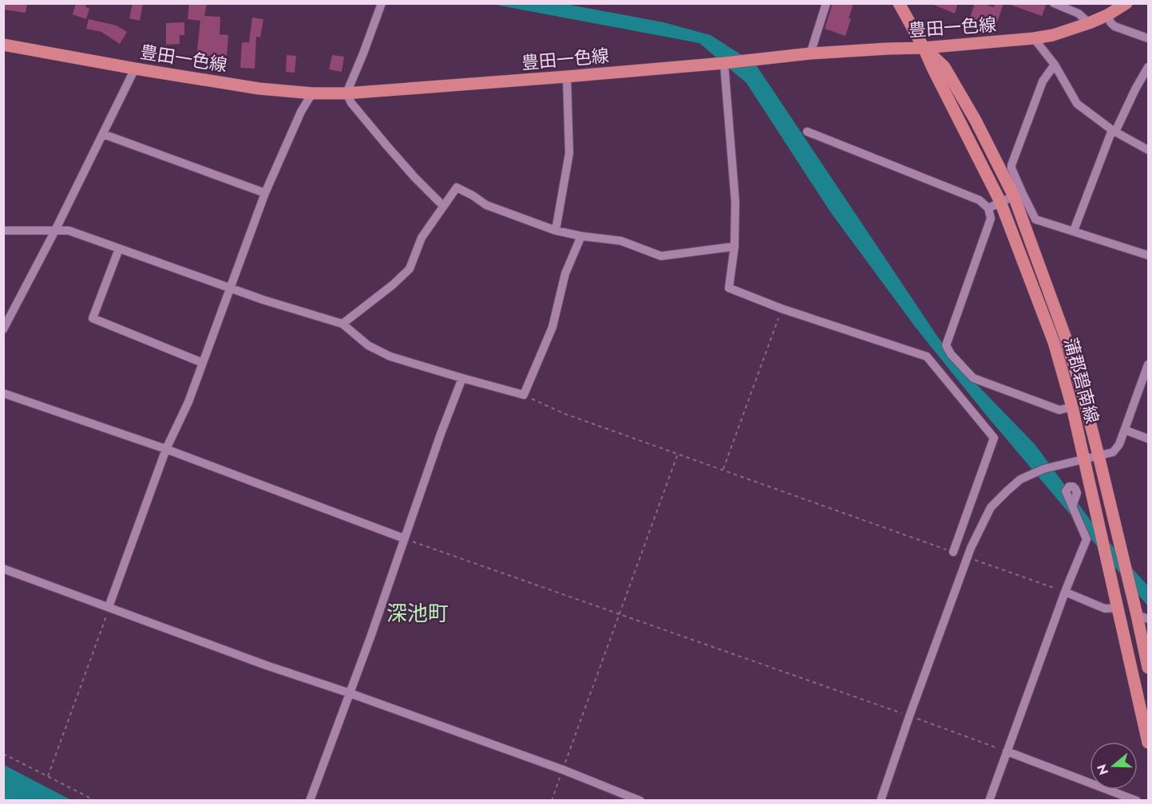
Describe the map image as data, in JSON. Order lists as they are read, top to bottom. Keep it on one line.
{"streets":{"main road":["豊田一色線","蒲郡碧南線"]},"crossings":[["豊田一色線","蒲郡碧南線"]],"districts":["深池町"],"north":"left"}
